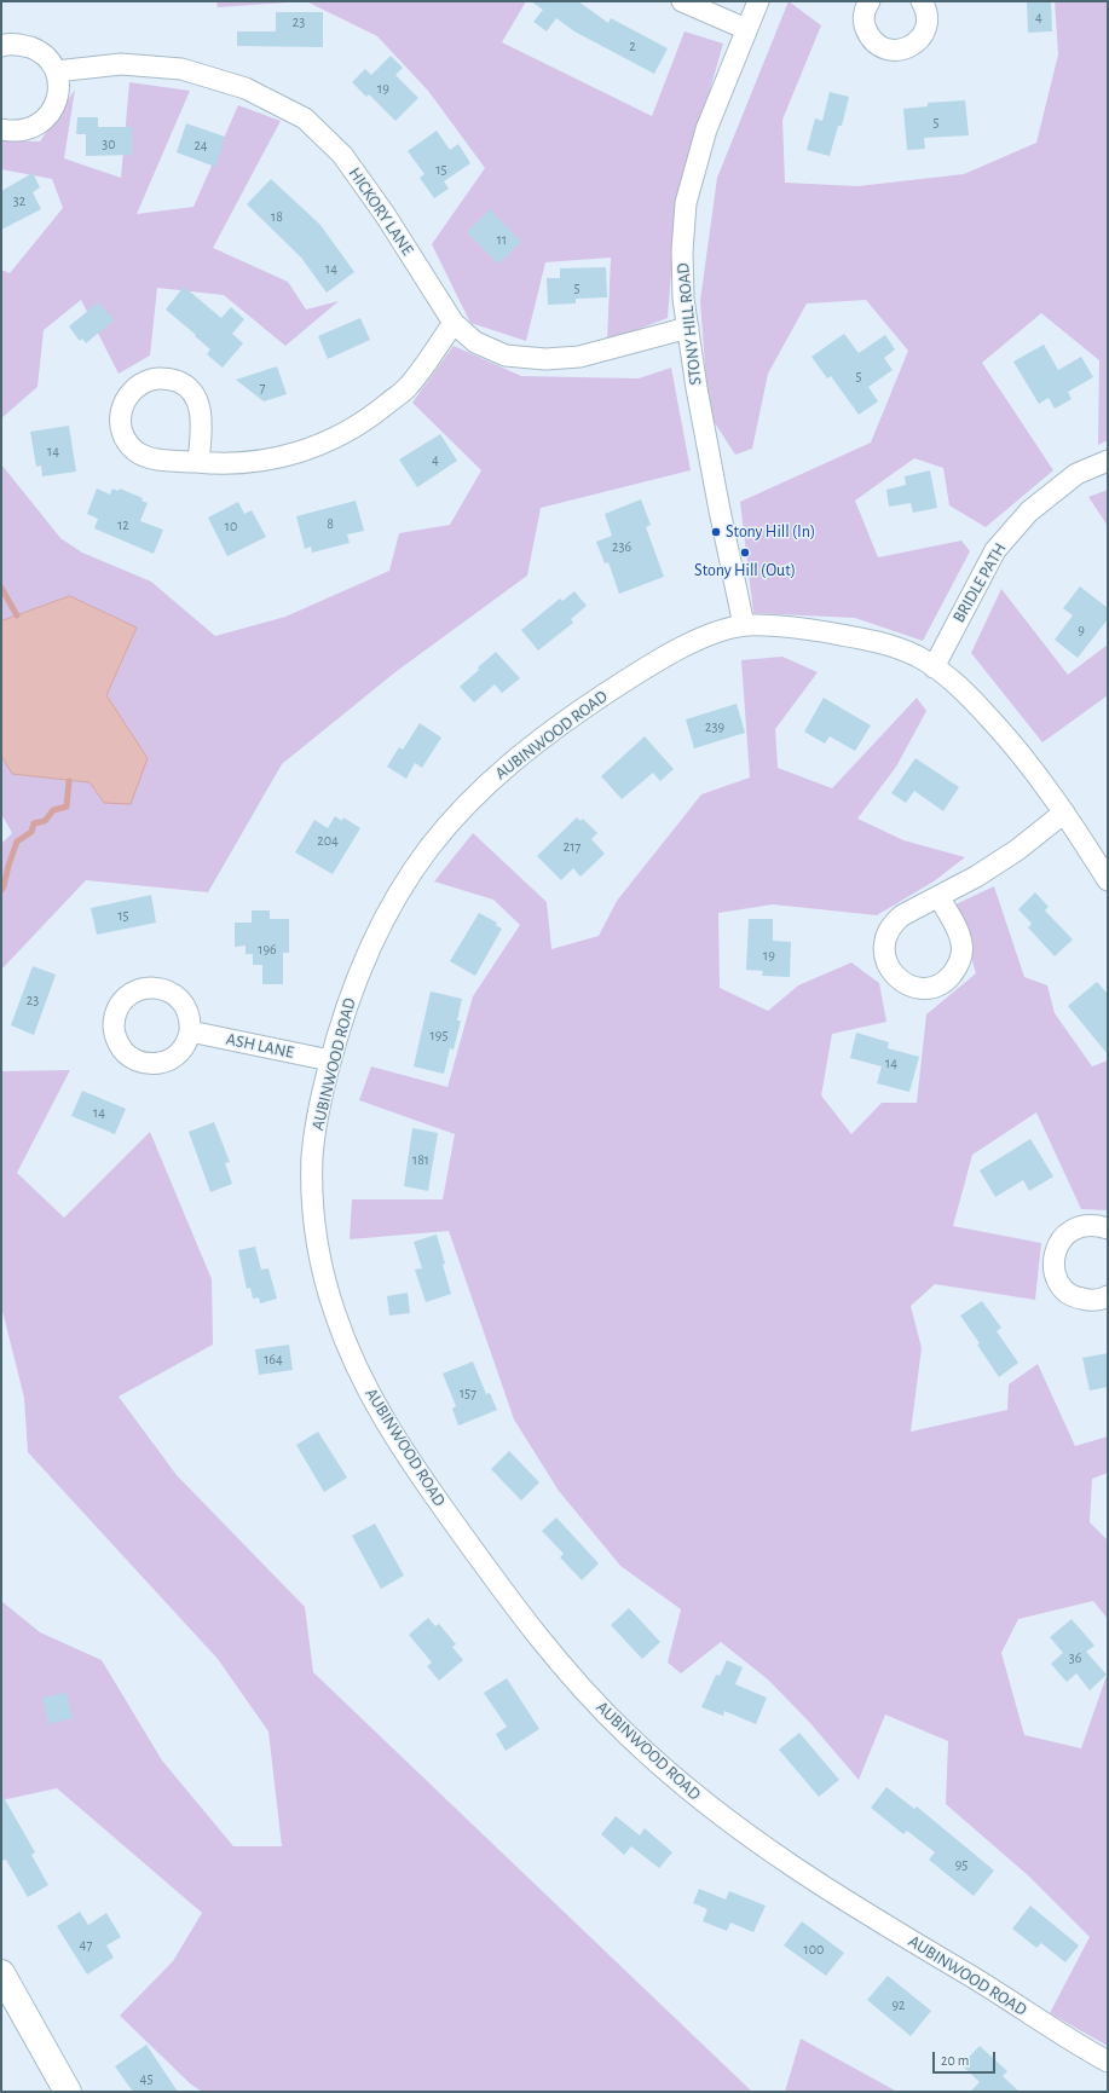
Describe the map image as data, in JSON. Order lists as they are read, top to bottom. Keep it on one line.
{"streets":{"street":["HICKORY LANE","STONY HILL ROAD","BRIDLE PATH","AUBINWOOD ROAD","ASH LANE"]},"crossings":[["HICKORY LANE","STONY HILL ROAD"],["STONY HILL ROAD","AUBINWOOD ROAD"],["AUBINWOOD ROAD","ASH LANE"]],"places":["Stony Hill (In)","Stony Hill (Out)"],"house_numbers":["4","23","2","19","5","30","24","15","32","18","11","14","5","5","7","14","4","8","12","10","236","9","239","204","217","15","196","19","23","195","14","14","181","164","157","36","95","47","100","92","45"],"scale_bar":"20 m"}
